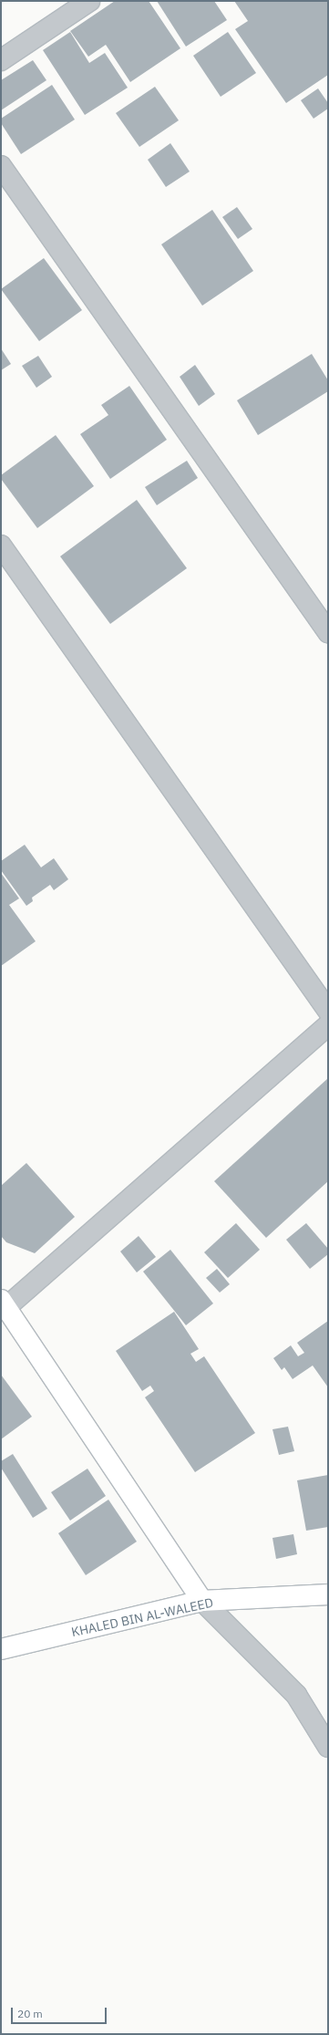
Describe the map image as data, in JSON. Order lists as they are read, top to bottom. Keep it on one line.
{"streets":{"street":["KHALED BIN AL-WALEED"]},"scale_bar":"20 m"}
